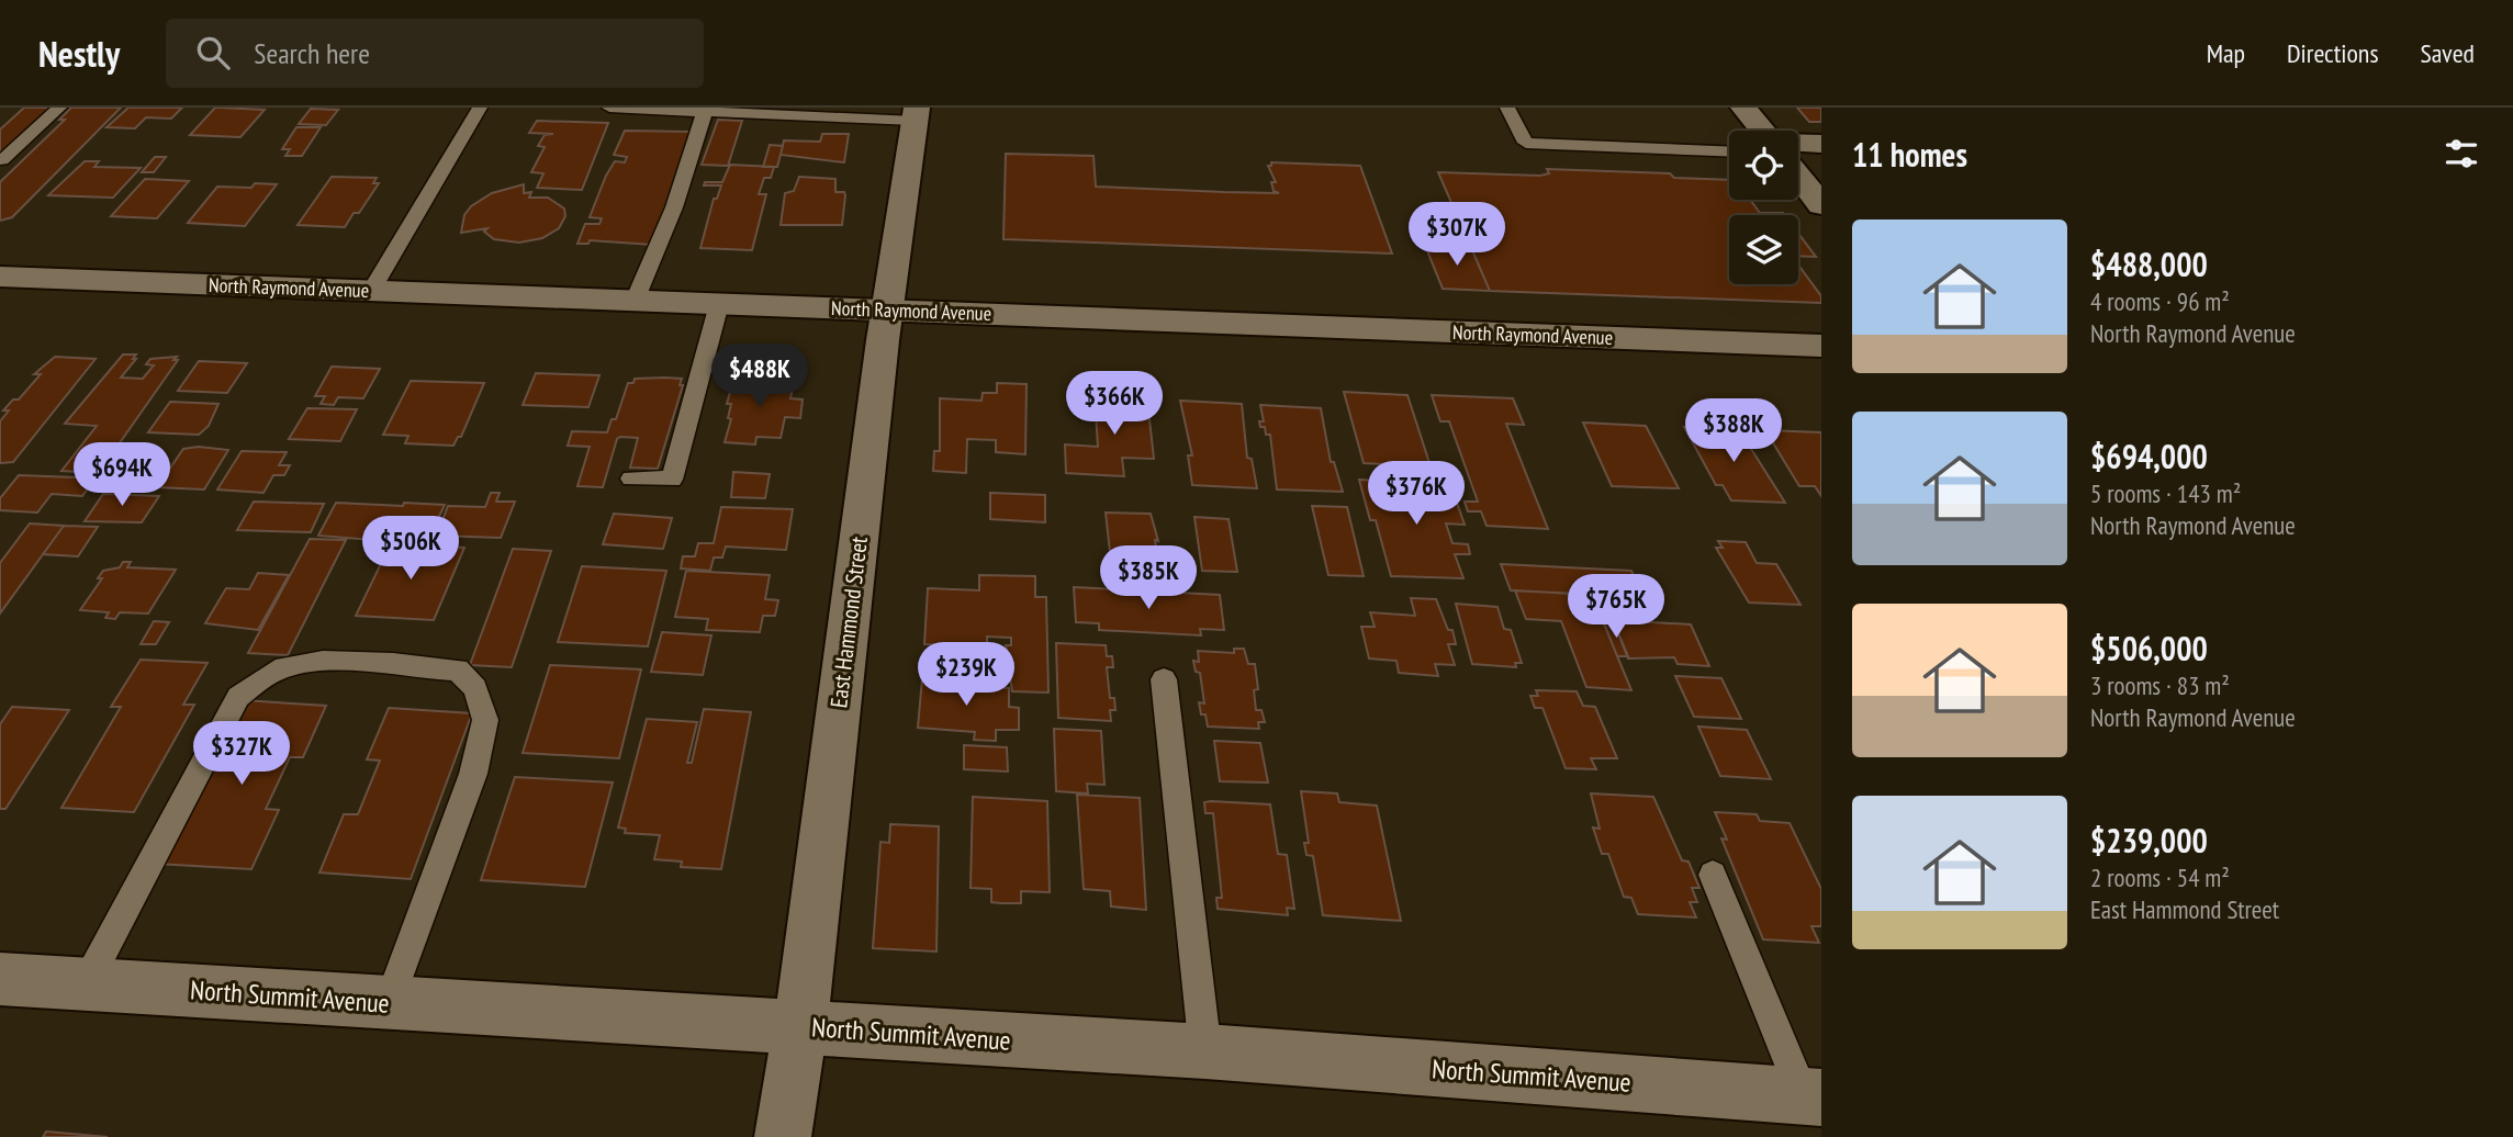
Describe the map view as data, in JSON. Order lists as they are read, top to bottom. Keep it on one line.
{"streets":{"street":["North Raymond Avenue","East Hammond Street","North Summit Avenue"]},"crossings":[["North Raymond Avenue","East Hammond Street"],["East Hammond Street","North Summit Avenue"]],"page":{"header":"Nestly","search":"Search here","nav":["Map","Directions","Saved"],"heading":"11 homes","list":[{"name":"$488,000","note":"4 rooms · 96 m² · North Raymond Avenue"},{"name":"$694,000","note":"5 rooms · 143 m² · North Raymond Avenue"},{"name":"$506,000","note":"3 rooms · 83 m² · North Raymond Avenue"},{"name":"$239,000","note":"2 rooms · 54 m² · East Hammond Street"}],"price":["$307K","$488K","$366K","$388K","$694K","$376K","$506K","$385K","$765K","$239K","$327K"]}}
